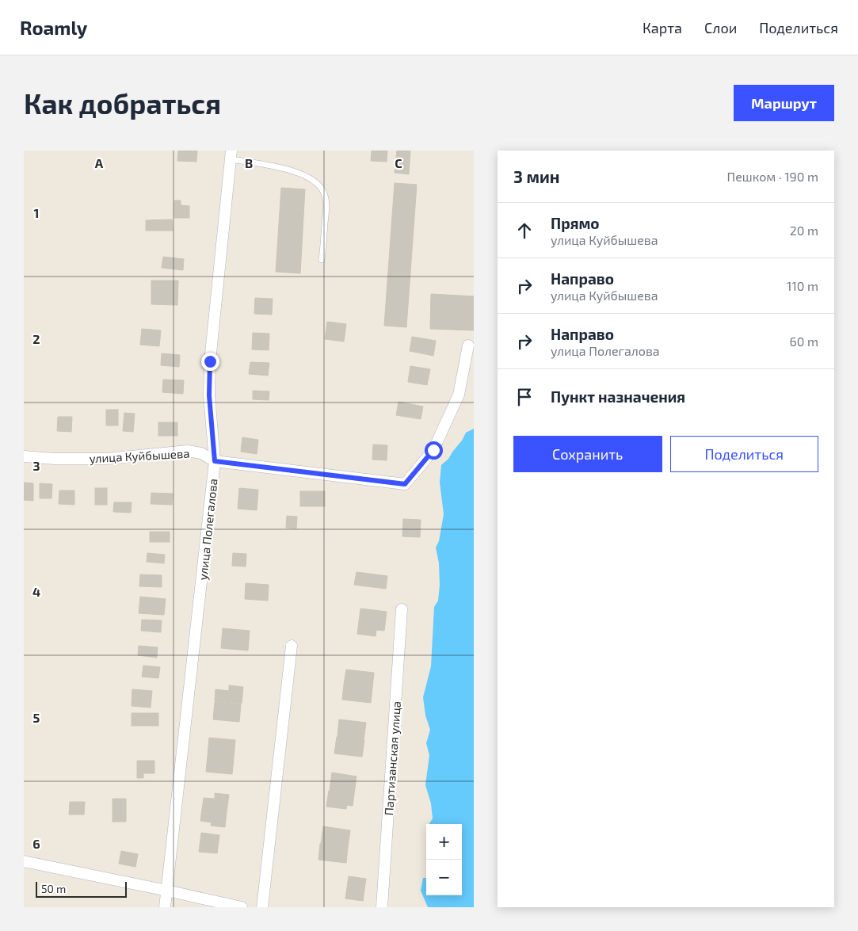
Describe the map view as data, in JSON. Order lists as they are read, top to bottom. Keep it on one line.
{"streets":{"street":["улица Куйбышева","улица Полегалова","Партизанская улица"]},"crossings":[["улица Куйбышева","улица Полегалова"]],"scale_bar":"50 m","page":{"header":"Roamly","nav":["Карта","Слои","Поделиться"],"buttons":["Маршрут",["Сохранить","Поделиться"]],"title":"Как добраться","heading":["3 мин","Пешком · 190 m"],"list":[["Прямо","улица Куйбышева","20 m"],["Направо","улица Куйбышева","110 m"],["Направо","улица Полегалова","60 m"],"Пункт назначения"],"map_buttons":["+","−"],"scale":"50 m"},"grid":{"columns":["A","B","C"],"rows":["1","2","3","4","5","6"]}}
